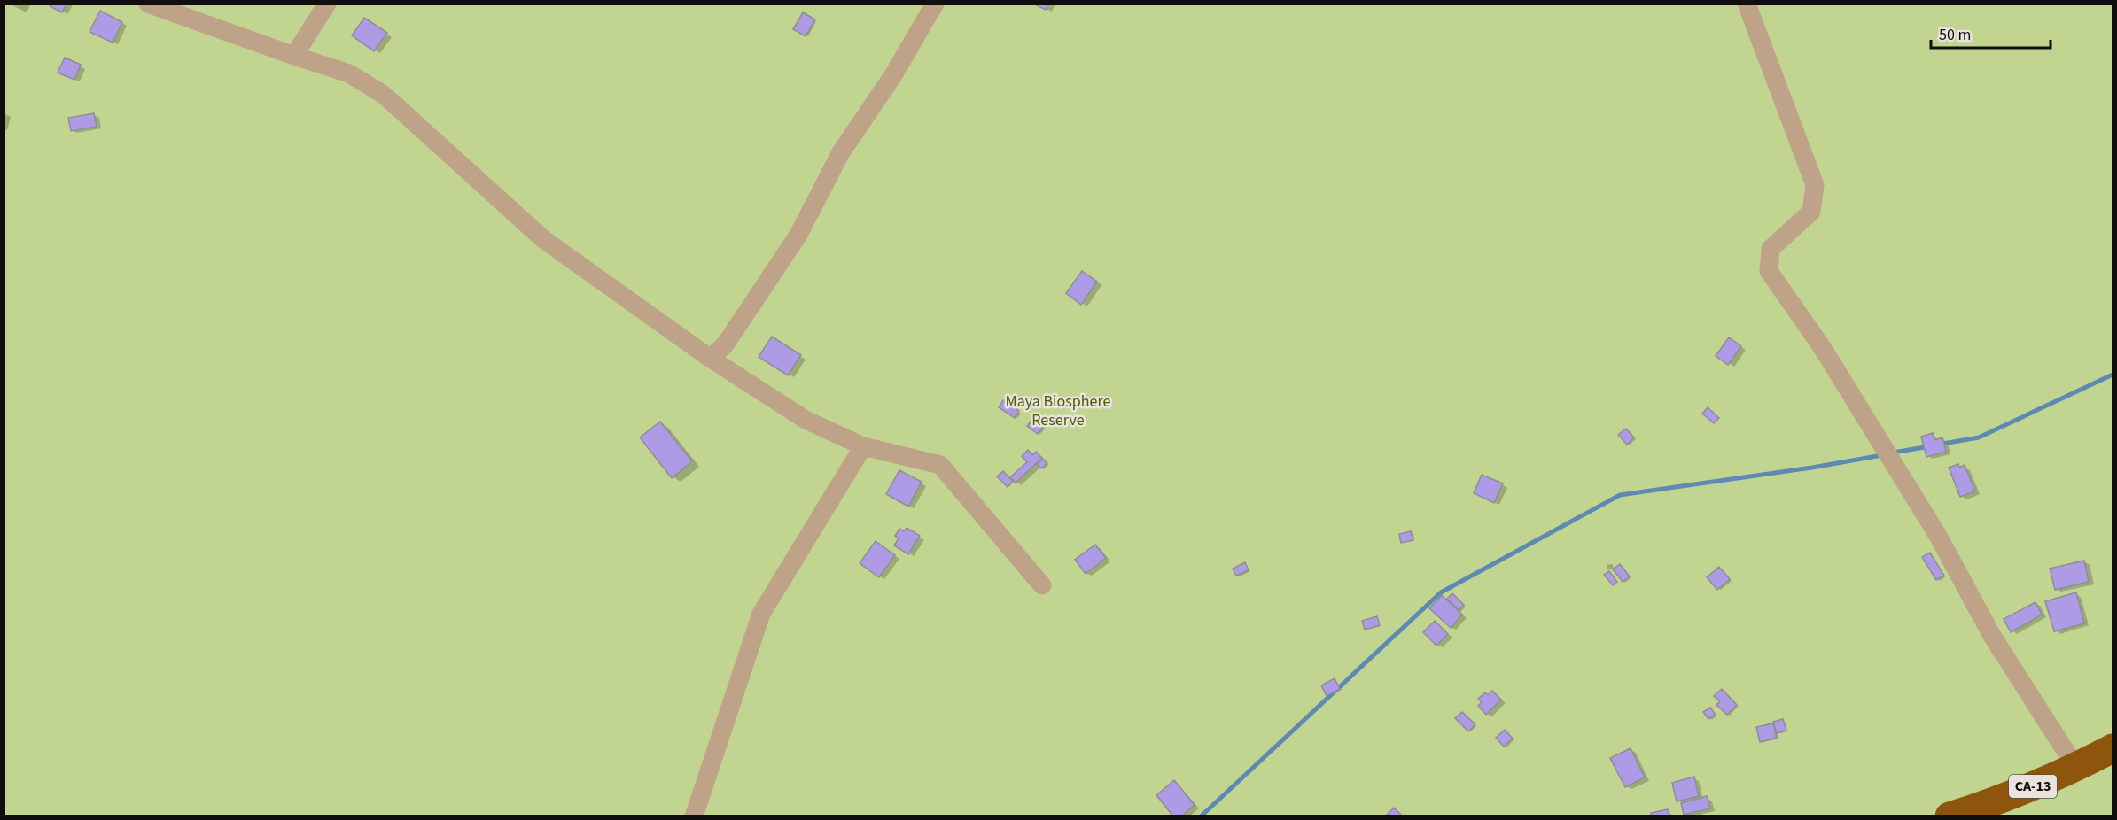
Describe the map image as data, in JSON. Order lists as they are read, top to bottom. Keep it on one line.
{"streets":{"highway":["CA-13"]},"parks":["Maya Biosphere Reserve"],"scale_bar":"50 m"}
